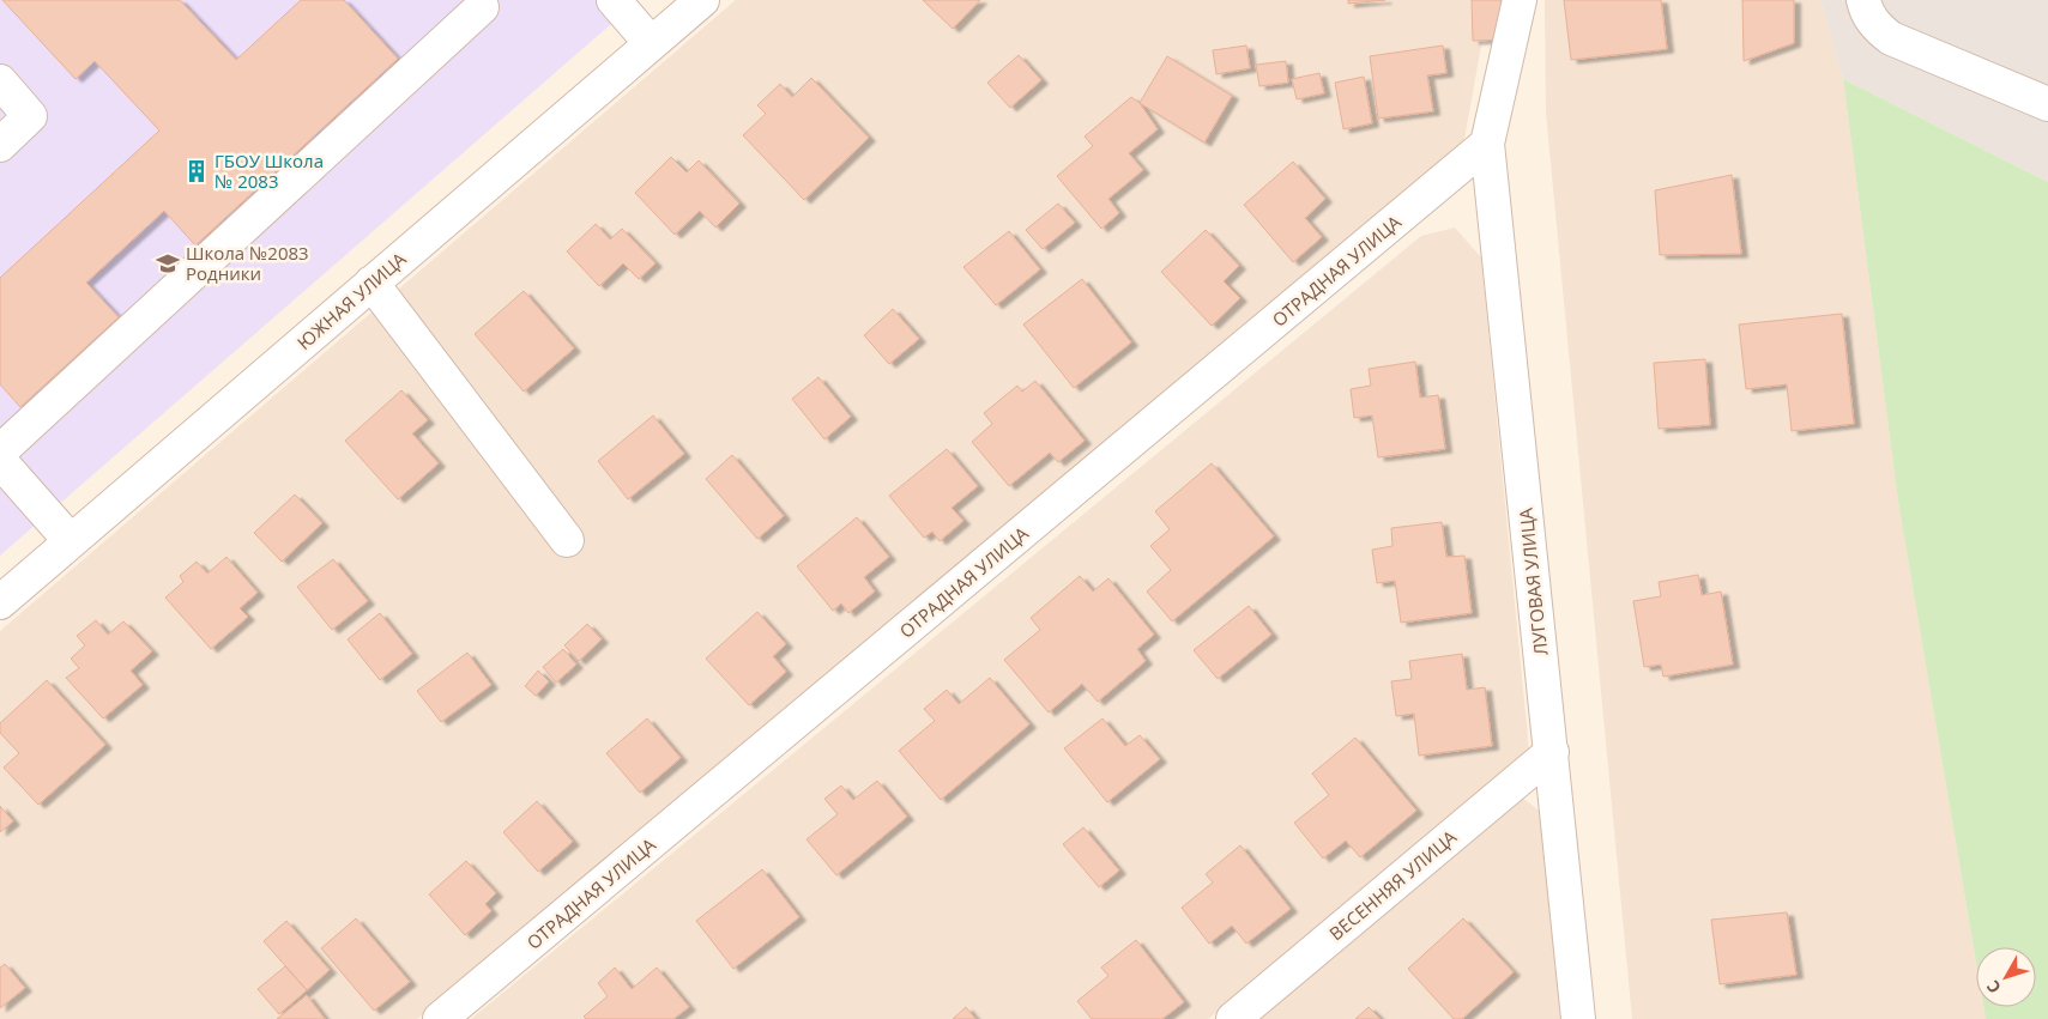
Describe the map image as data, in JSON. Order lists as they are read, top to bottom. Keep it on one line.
{"streets":{"street":["ОТРАДНАЯ УЛИЦА","ЮЖНАЯ УЛИЦА","ЛУГОВАЯ УЛИЦА","ВЕСЕННЯЯ УЛИЦА"]},"crossings":[["ОТРАДНАЯ УЛИЦА","ЛУГОВАЯ УЛИЦА"],["ЛУГОВАЯ УЛИЦА","ВЕСЕННЯЯ УЛИЦА"]],"places":{"building":["ГБОУ Школа № 2083"],"school or university":["Школа №2083 Родники"]},"north":"bottom left"}
